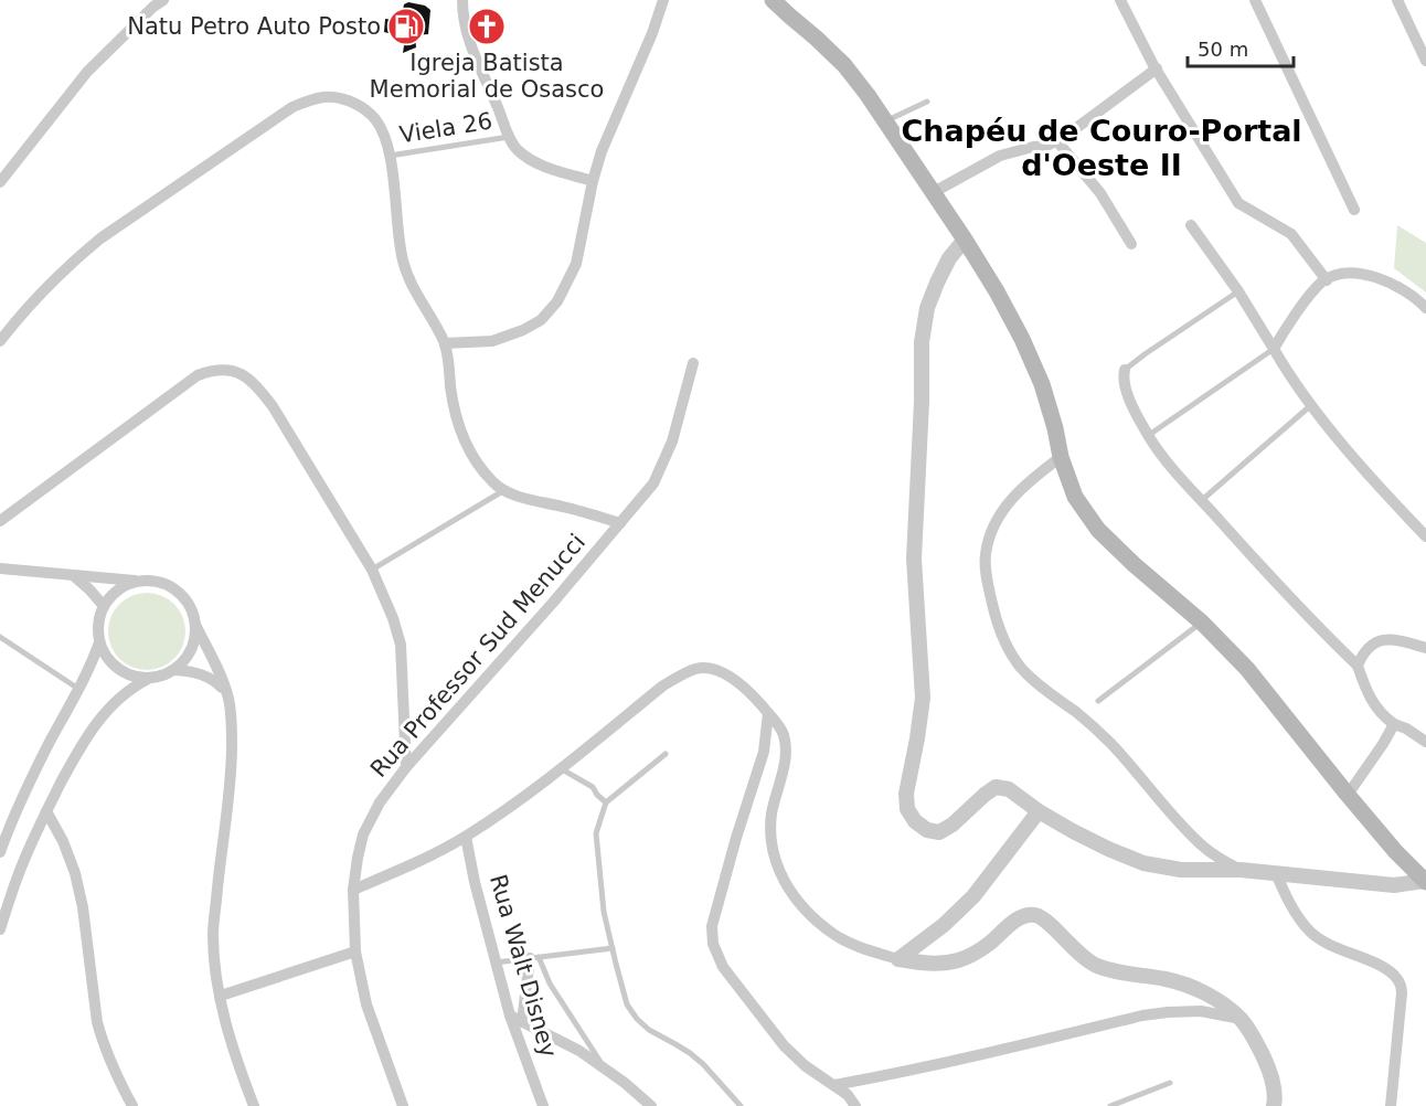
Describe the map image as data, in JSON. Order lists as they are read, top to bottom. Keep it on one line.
{"streets":{"street":["Rua Professor Sud Menucci","Rua Walt Disney"],"lane":["Viela 26"]},"districts":["Chapéu de Couro-Portal d'Oeste II"],"places":{"fuel station":["Natu Petro Auto Posto"],"church":["Igreja Batista Memorial de Osasco"]},"scale_bar":"50 m"}
